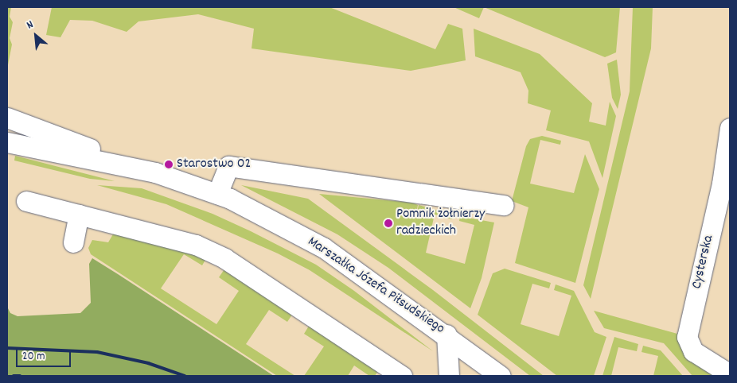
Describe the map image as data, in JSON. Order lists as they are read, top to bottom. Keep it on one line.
{"streets":{"street":["Cysterska","Marszałka Józefa Piłsudskiego"]},"places":["Starostwo 02","Pomnik żołnierzy radzieckich"],"scale_bar":"20 m","north":"top left"}
